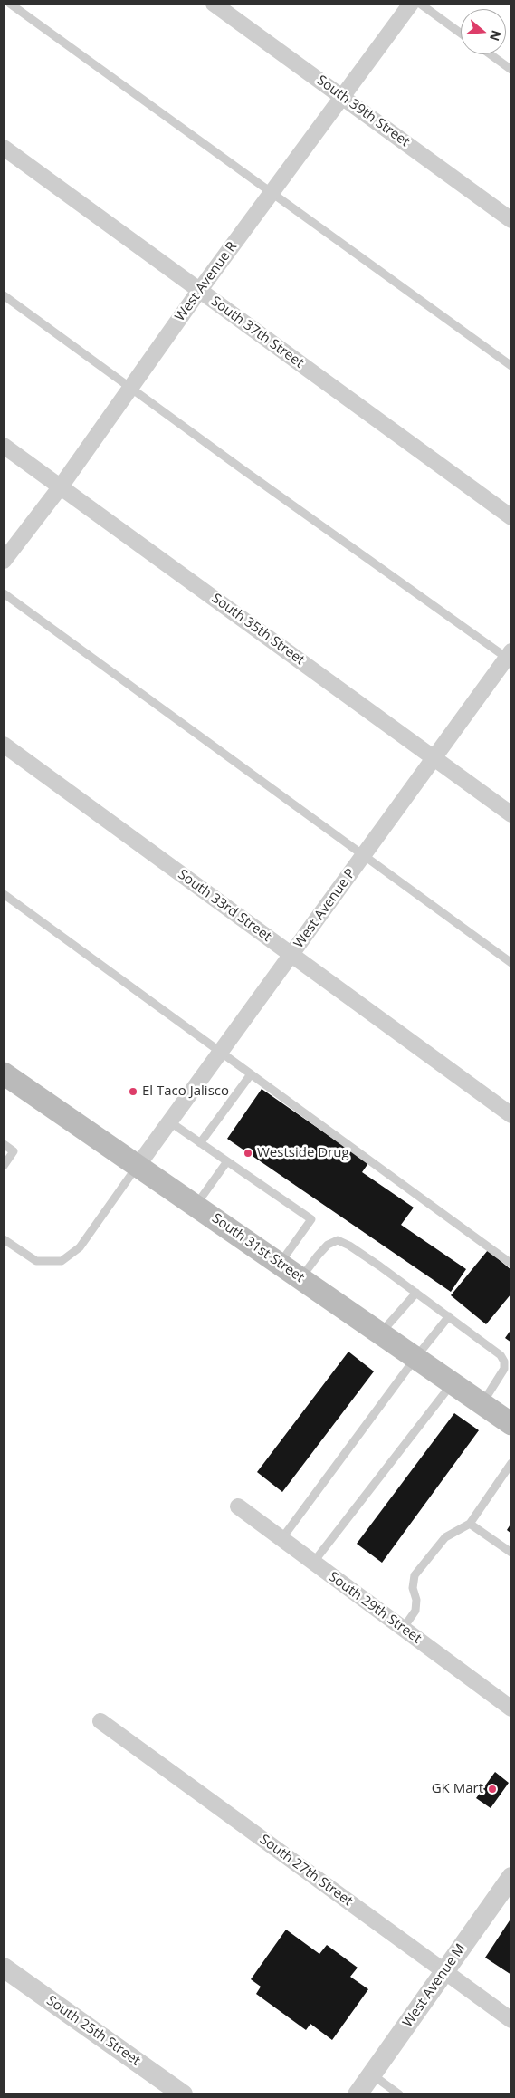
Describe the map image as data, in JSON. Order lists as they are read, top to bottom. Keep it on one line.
{"streets":{"main road":["South 31st Street"],"street":["South 39th Street","West Avenue R","South 37th Street","South 35th Street","South 33rd Street","West Avenue P","South 29th Street","South 27th Street","West Avenue M","South 25th Street"]},"crossings":[["South 39th Street","West Avenue R"],["West Avenue R","South 37th Street"],["West Avenue R","South 35th Street"],["South 35th Street","West Avenue P"],["South 33rd Street","West Avenue P"],["West Avenue P","South 31st Street"],["South 27th Street","West Avenue M"]],"places":["El Taco Jalisco","Westside Drug","GK Mart"],"north":"right"}
